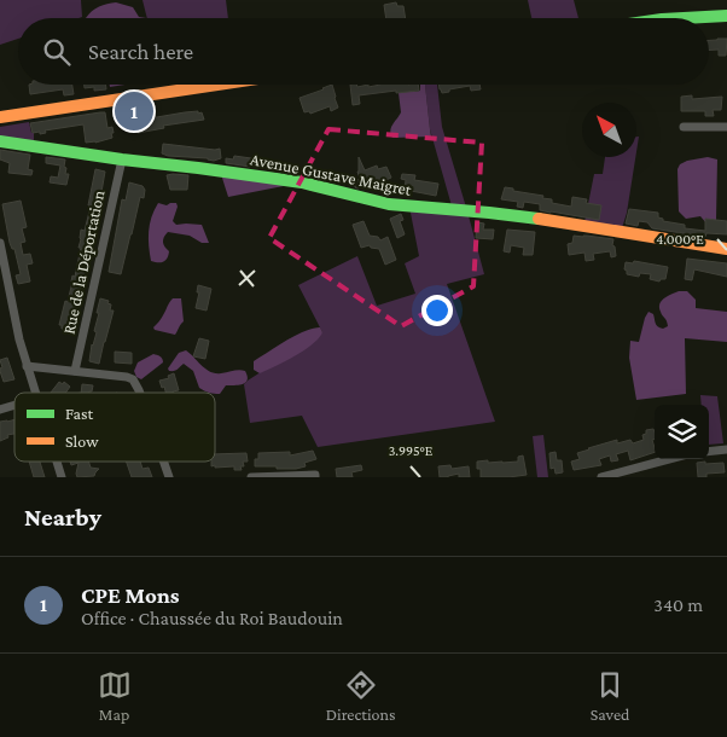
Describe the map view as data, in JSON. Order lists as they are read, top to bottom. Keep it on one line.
{"streets":{"street":["Avenue Gustave Maigret","Rue de la Déportation"]},"crossings":[["Avenue Gustave Maigret","Rue de la Déportation"]],"legend":["Fast","Slow"],"north":"top left","page":{"search":"Search here","pins":"1","heading":"Nearby","list":[{"mark":"1","name":"CPE Mons","note":"Office · Chaussée du Roi Baudouin","value":"340 m"}],"nav":["Map","Directions","Saved"]},"coordinates":["4.000°E","3.995°E"]}
